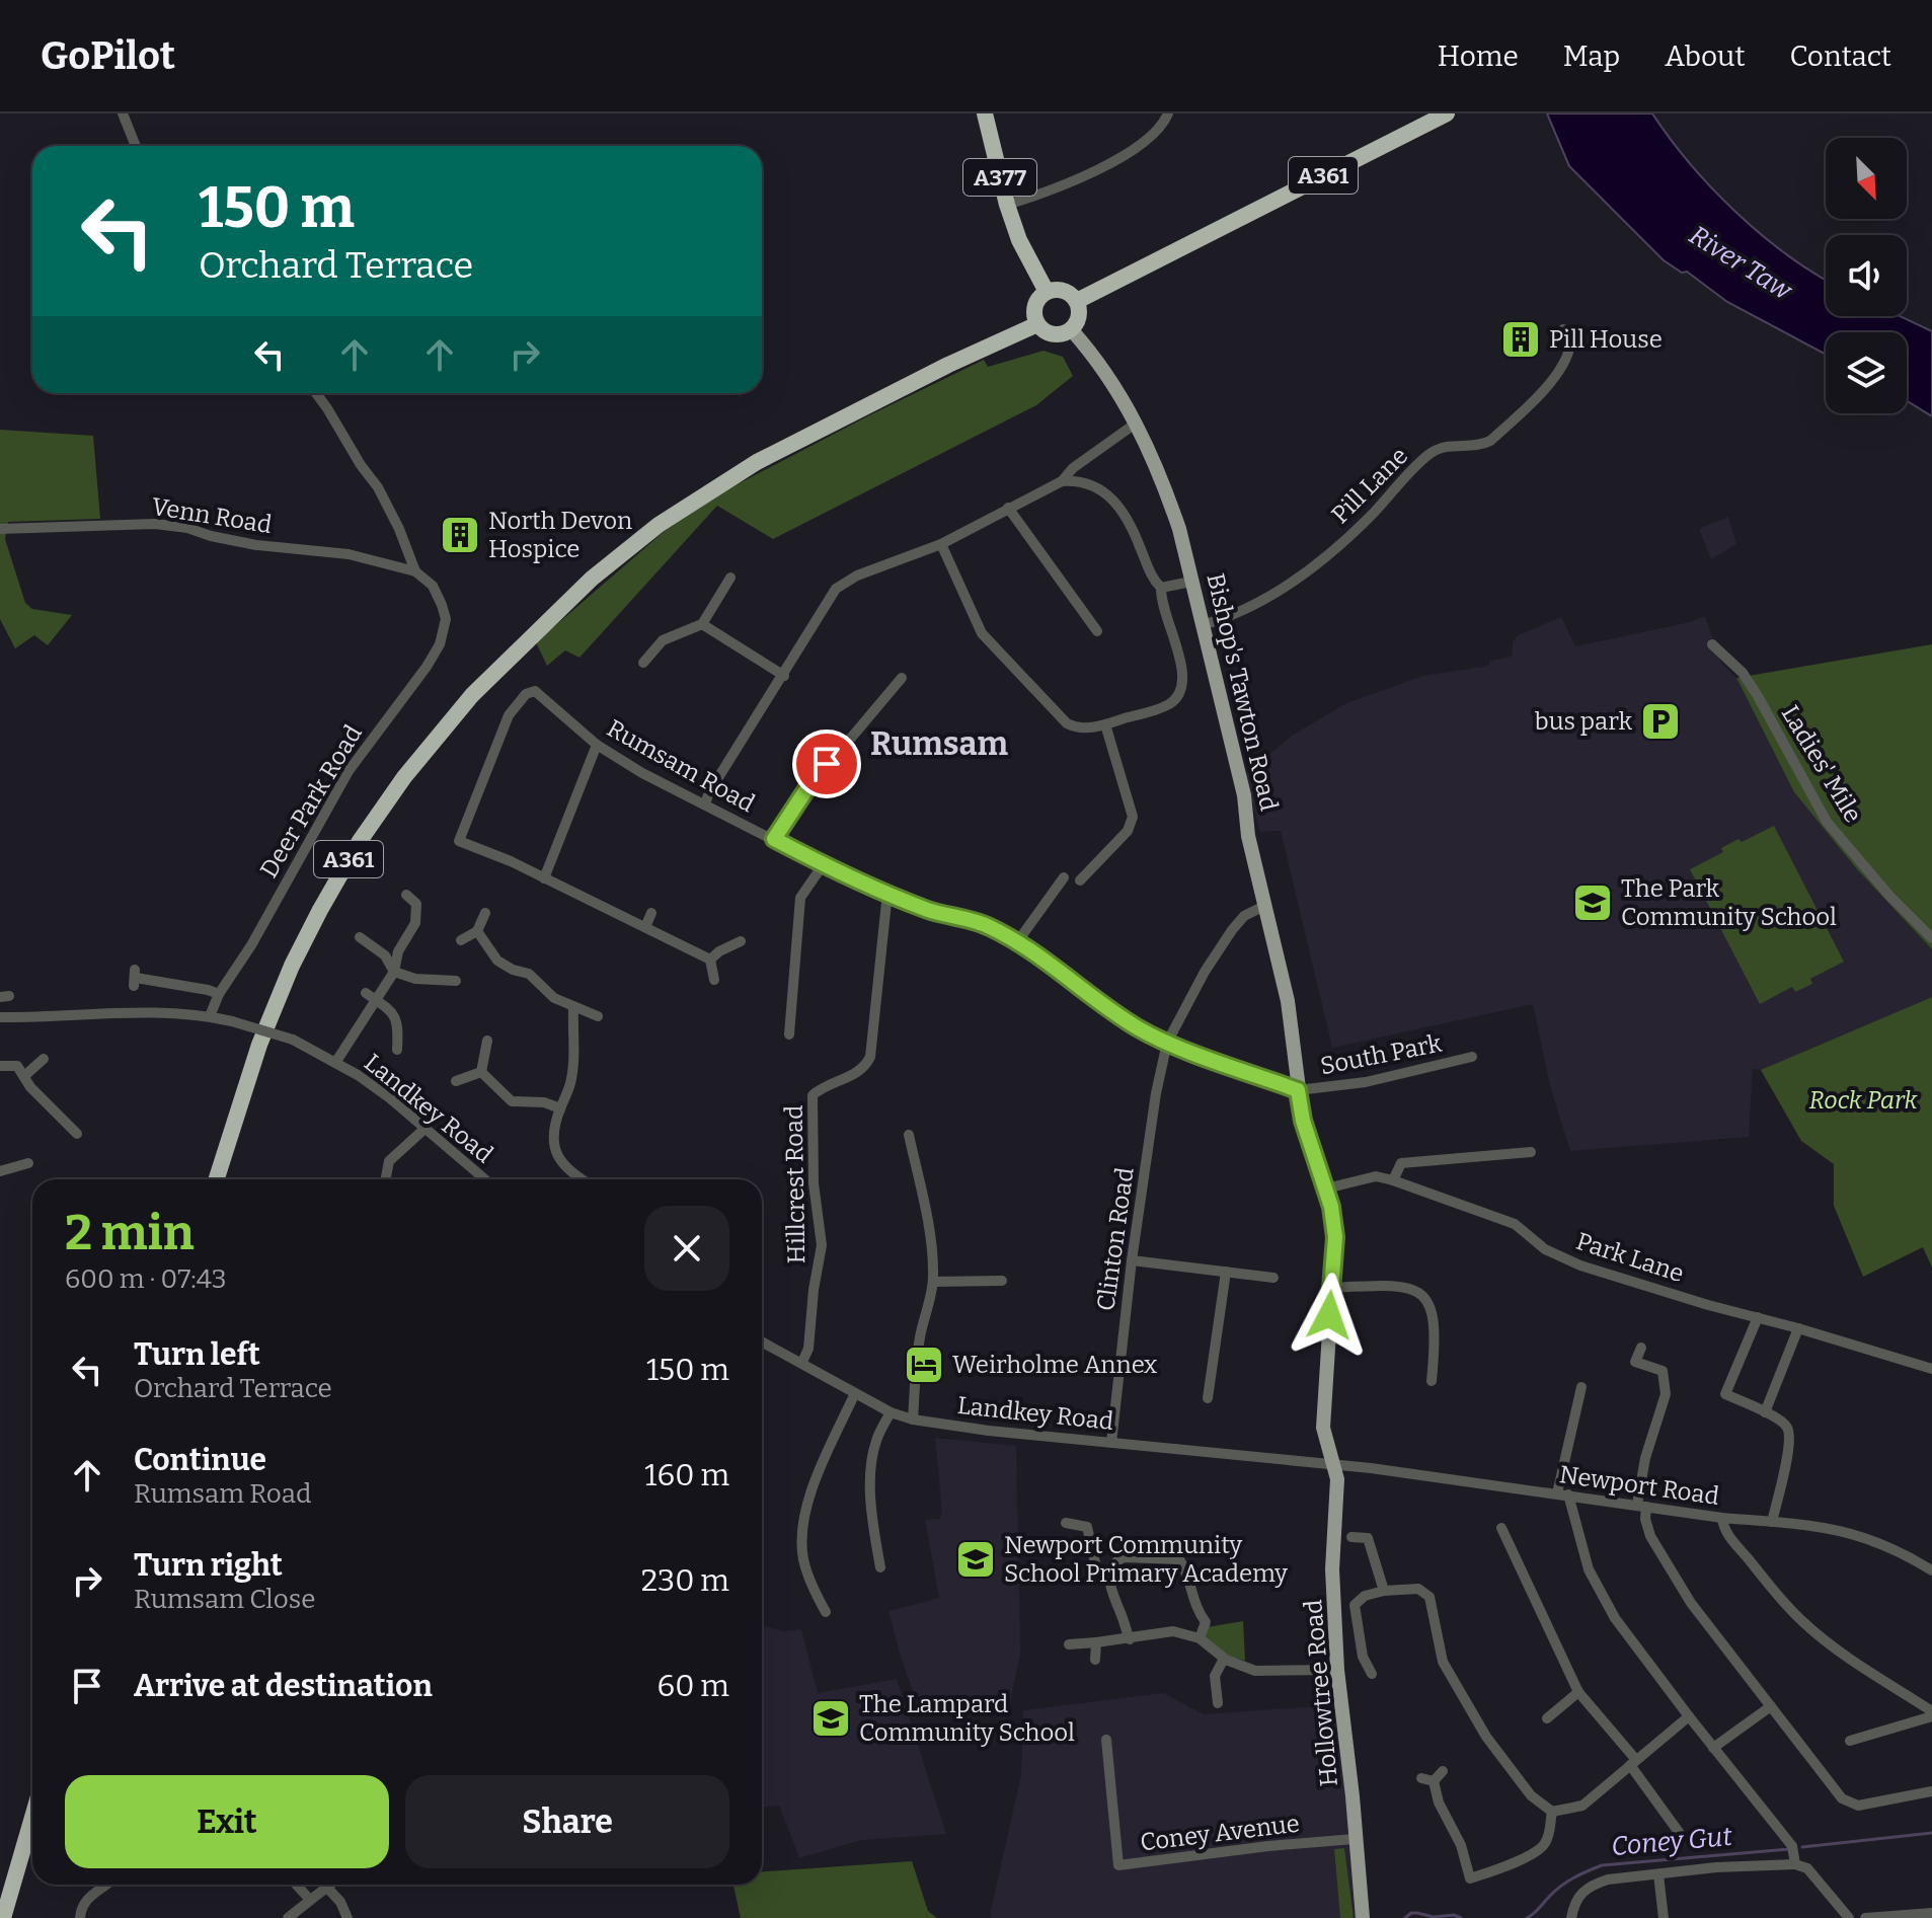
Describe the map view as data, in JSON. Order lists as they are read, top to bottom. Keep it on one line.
{"streets":{"highway":["A361","A377"],"main road":["Bishop's Tawton Road","Hollowtree Road"],"street":["Pill Lane","Venn Road","Ladies' Mile","Rumsam Road","Deer Park Road","South Park","Landkey Road","Hillcrest Road","Clinton Road","Park Lane","Newport Road","Coney Avenue"]},"crossings":[["A361","A377"],["A361","Bishop's Tawton Road"],["A377","Bishop's Tawton Road"],["Pill Lane","Bishop's Tawton Road"],["Venn Road","Deer Park Road"],["Bishop's Tawton Road","Rumsam Road"],["Bishop's Tawton Road","South Park"],["Bishop's Tawton Road","Clinton Road"],["Bishop's Tawton Road","Park Lane"],["Bishop's Tawton Road","Hollowtree Road"],["Rumsam Road","South Park"],["Rumsam Road","Hillcrest Road"],["Rumsam Road","Clinton Road"],["Deer Park Road","Landkey Road"],["Landkey Road","Hillcrest Road"],["Landkey Road","Clinton Road"],["Landkey Road","Newport Road"],["Landkey Road","Hollowtree Road"],["Newport Road","Hollowtree Road"],["Hollowtree Road","Coney Avenue"]],"districts":["Rumsam"],"water":["River Taw","Coney Gut"],"parks":["Rock Park"],"places":{"building":["Pill House","North Devon Hospice"],"parking":["bus park"],"school or university":["The Park Community School","Newport Community School Primary Academy","The Lampard Community School"],"hotel":["Weirholme Annex"]},"north":"bottom right","page":{"header":"GoPilot","nav":["Home","Map","About","Contact"],"turn":["150 m","Orchard Terrace"],"heading":["2 min","600 m · 07:43"],"list":[{"name":"Turn left","note":"Orchard Terrace","value":"150 m"},{"name":"Continue","note":"Rumsam Road","value":"160 m"},{"name":"Turn right","note":"Rumsam Close","value":"230 m"},{"name":"Arrive at destination","value":"60 m"}],"buttons":["Exit","Share"]}}
